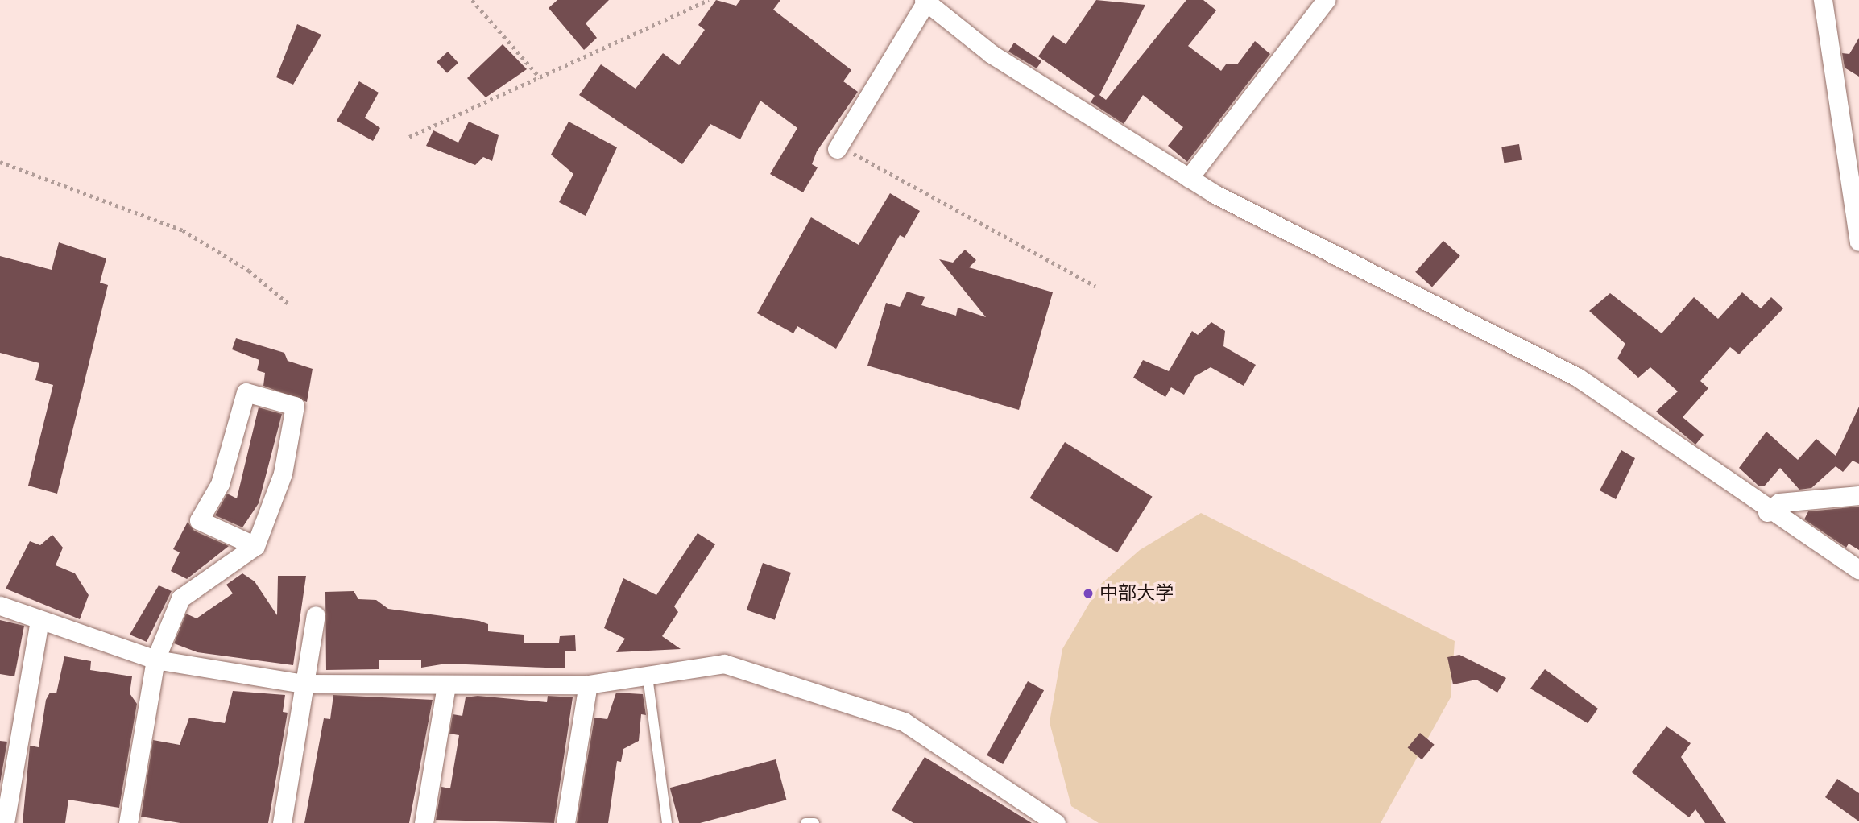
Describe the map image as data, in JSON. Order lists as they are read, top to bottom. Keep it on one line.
{"places":["中部大学"]}
